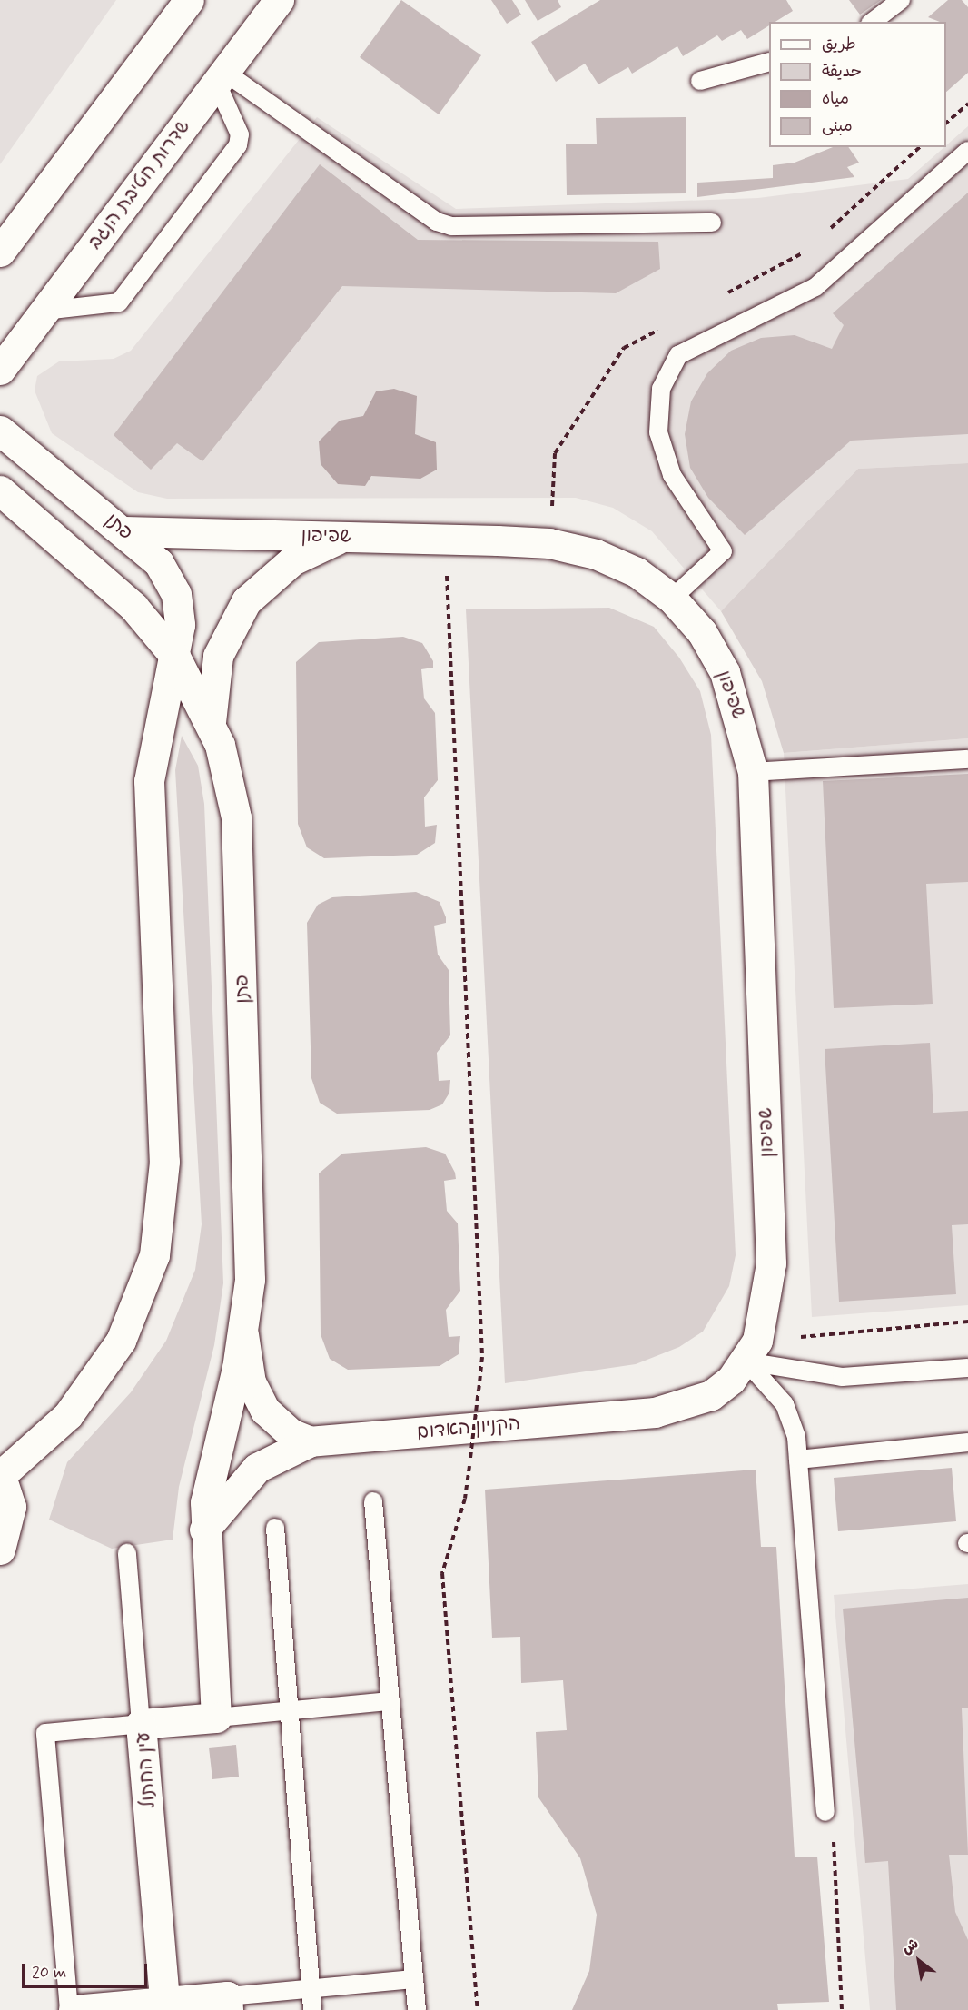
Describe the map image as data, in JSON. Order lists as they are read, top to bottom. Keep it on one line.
{"streets":{"street":["שדרות חטיבת הנגב","פתן","שפיפון","הקניון האדום","עין החתול"]},"crossings":[["פתן","שפיפון"],["שפיפון","הקניון האדום"]],"legend":["طريق","حديقة","مياه","مبنى"],"scale_bar":"20 m","north":"top left"}
